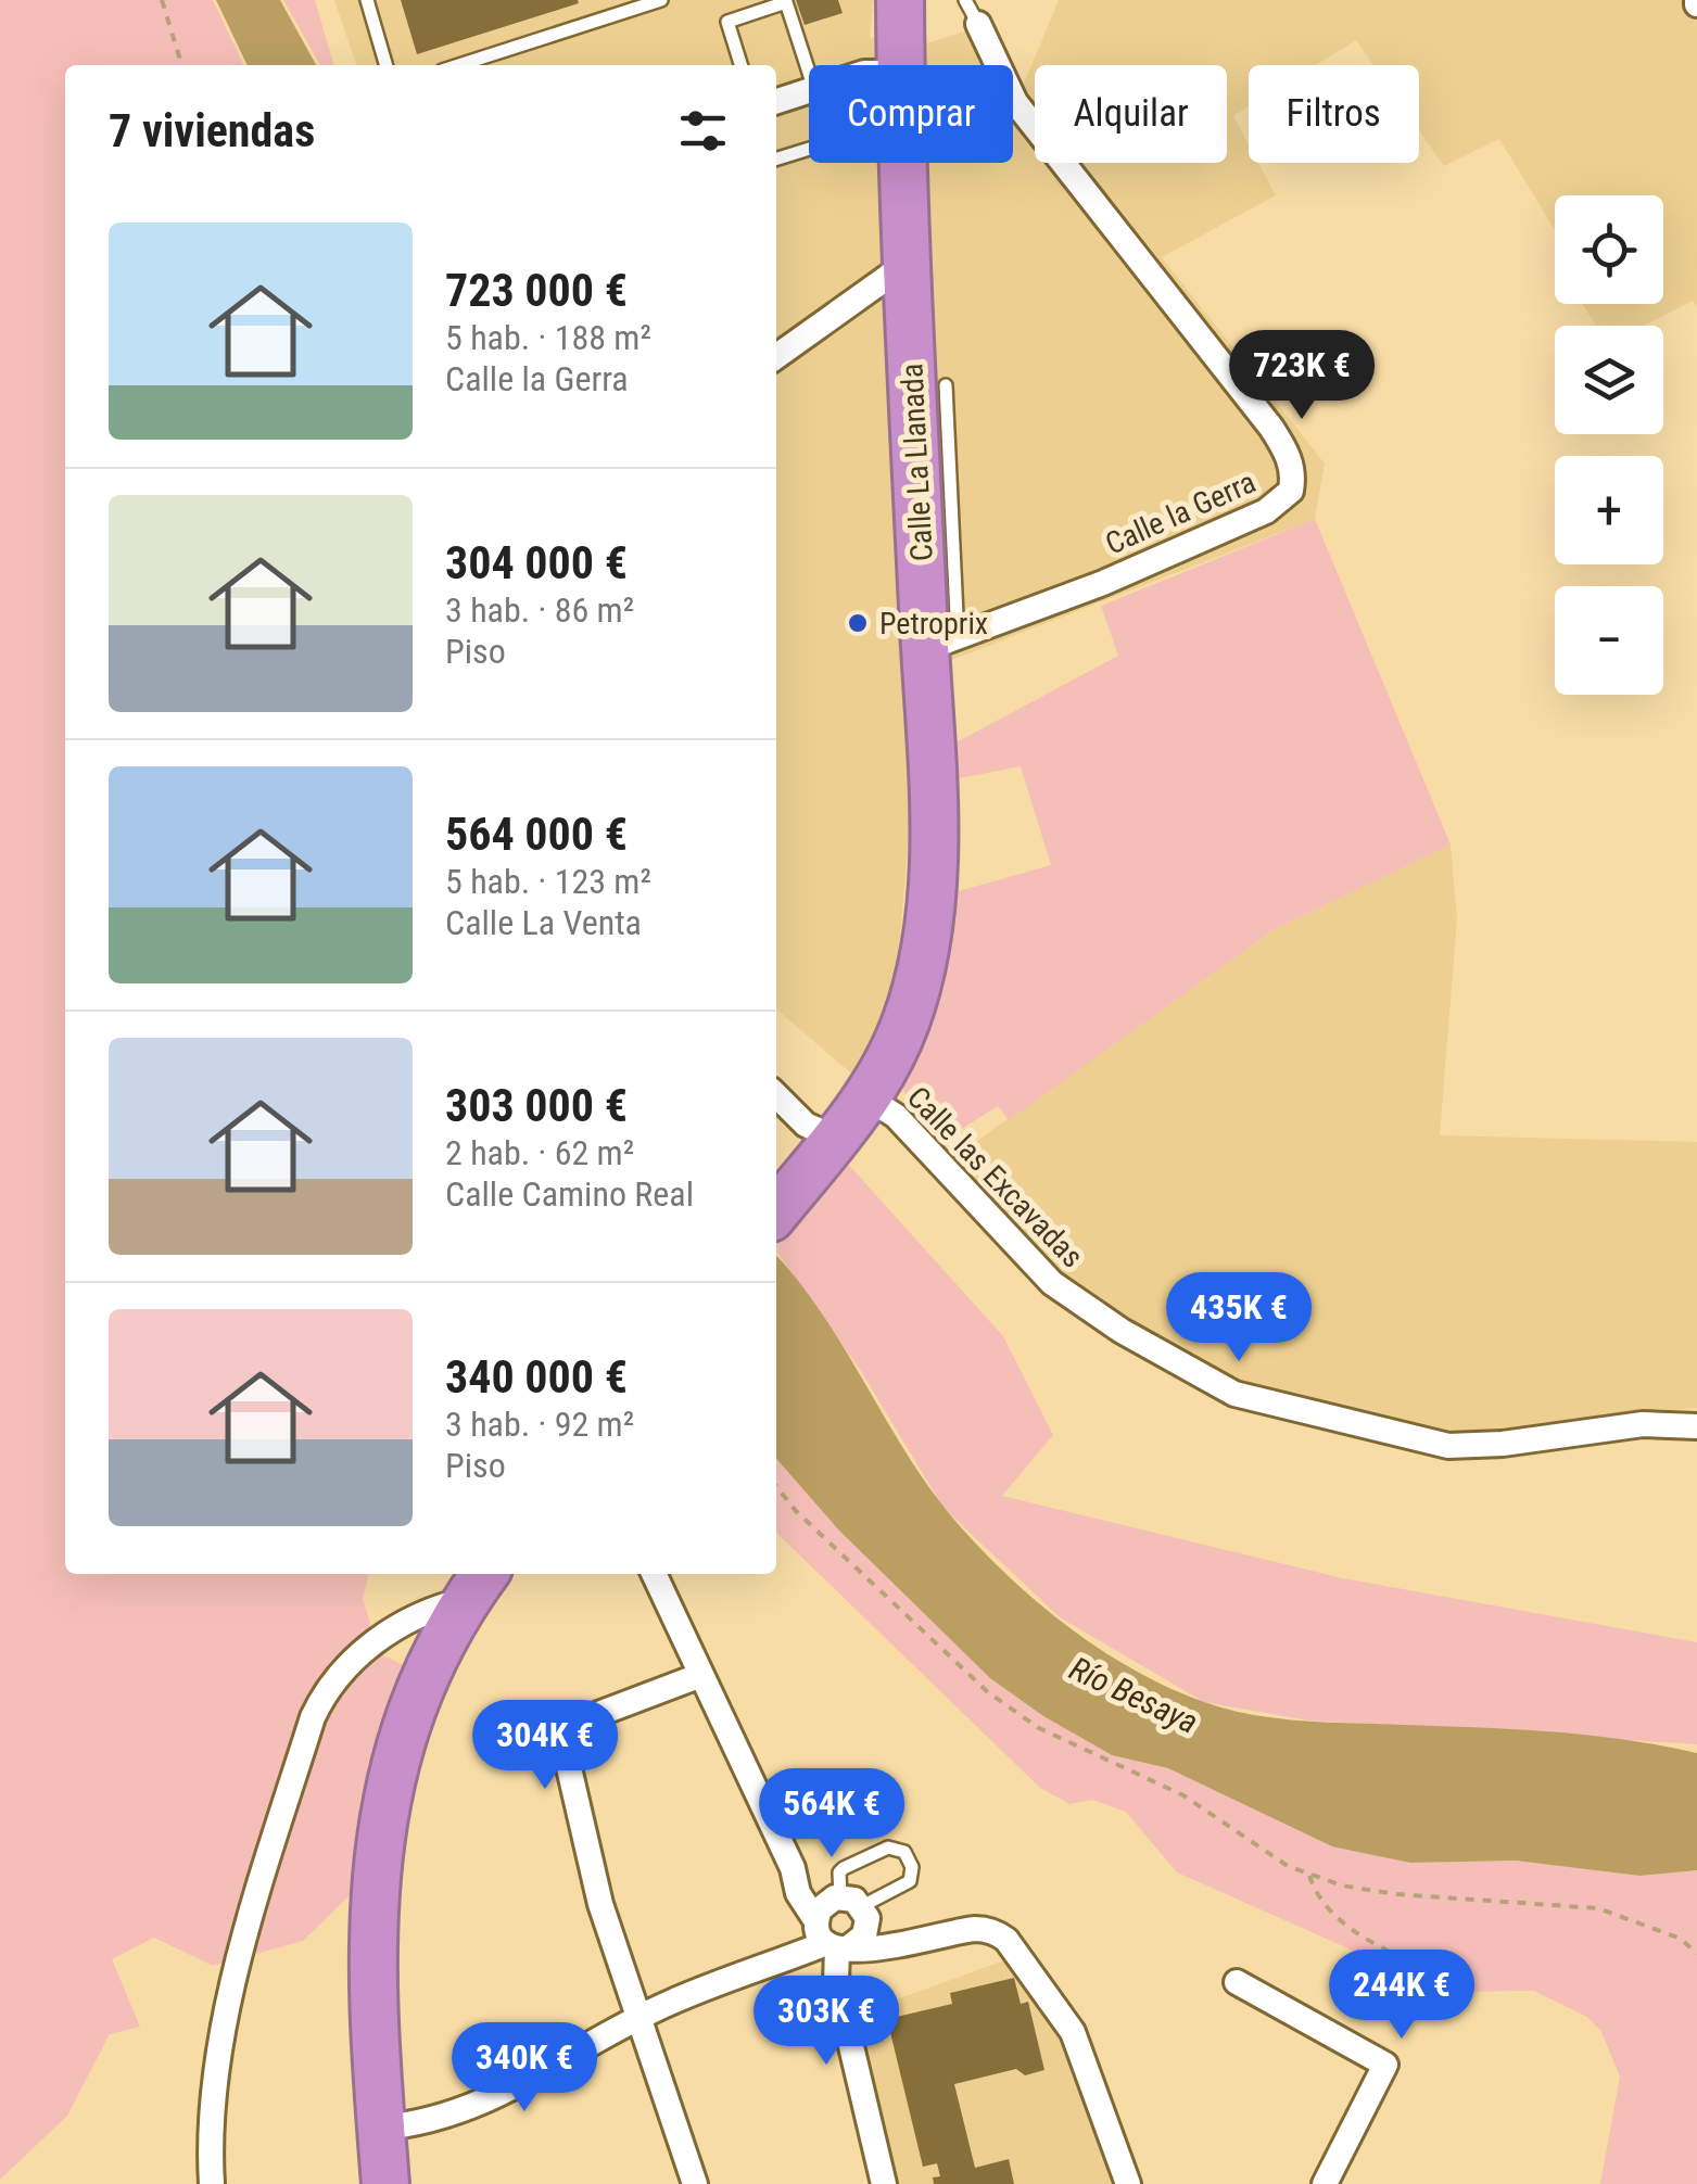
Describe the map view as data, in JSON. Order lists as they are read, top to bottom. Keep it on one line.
{"streets":{"highway":["Calle La Llanada"],"street":["Calle la Gerra","Calle las Excavadas"]},"crossings":[["Calle La Llanada","Calle la Gerra"],["Calle La Llanada","Calle las Excavadas"]],"water":["Río Besaya"],"places":["Petroprix"],"page":{"chip":["Comprar","Alquilar","Filtros"],"heading":"7 viviendas","map_buttons":["+","−"],"list":[{"name":"723 000 €","note":"5 hab. · 188 m² · Calle la Gerra"},{"name":"304 000 €","note":"3 hab. · 86 m² · Piso"},{"name":"564 000 €","note":"5 hab. · 123 m² · Calle La Venta"},{"name":"303 000 €","note":"2 hab. · 62 m² · Calle Camino Real"},{"name":"340 000 €","note":"3 hab. · 92 m² · Piso"}],"price":["723K €","435K €","304K €","564K €","244K €","303K €","340K €"]}}
